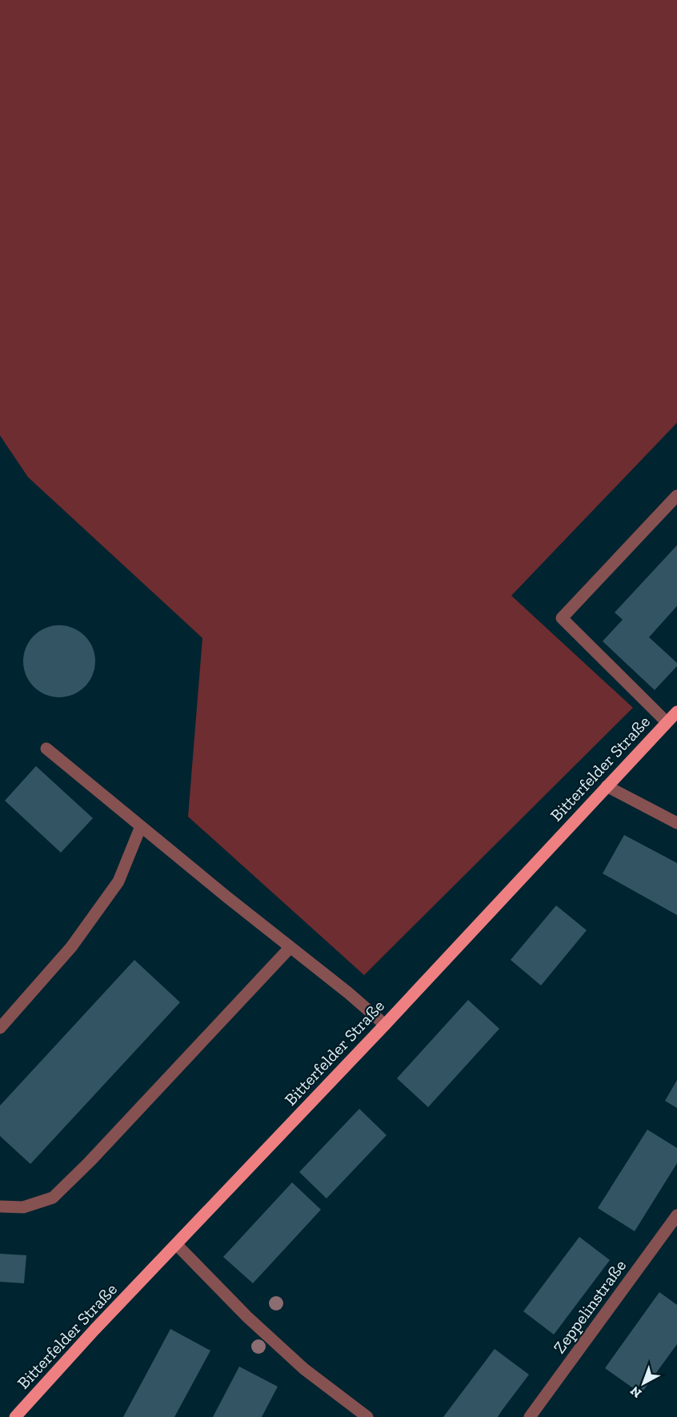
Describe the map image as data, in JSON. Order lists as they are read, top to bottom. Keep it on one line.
{"streets":{"main road":["Bitterfelder Straße"],"street":["Zeppelinstraße"]},"north":"bottom left"}
